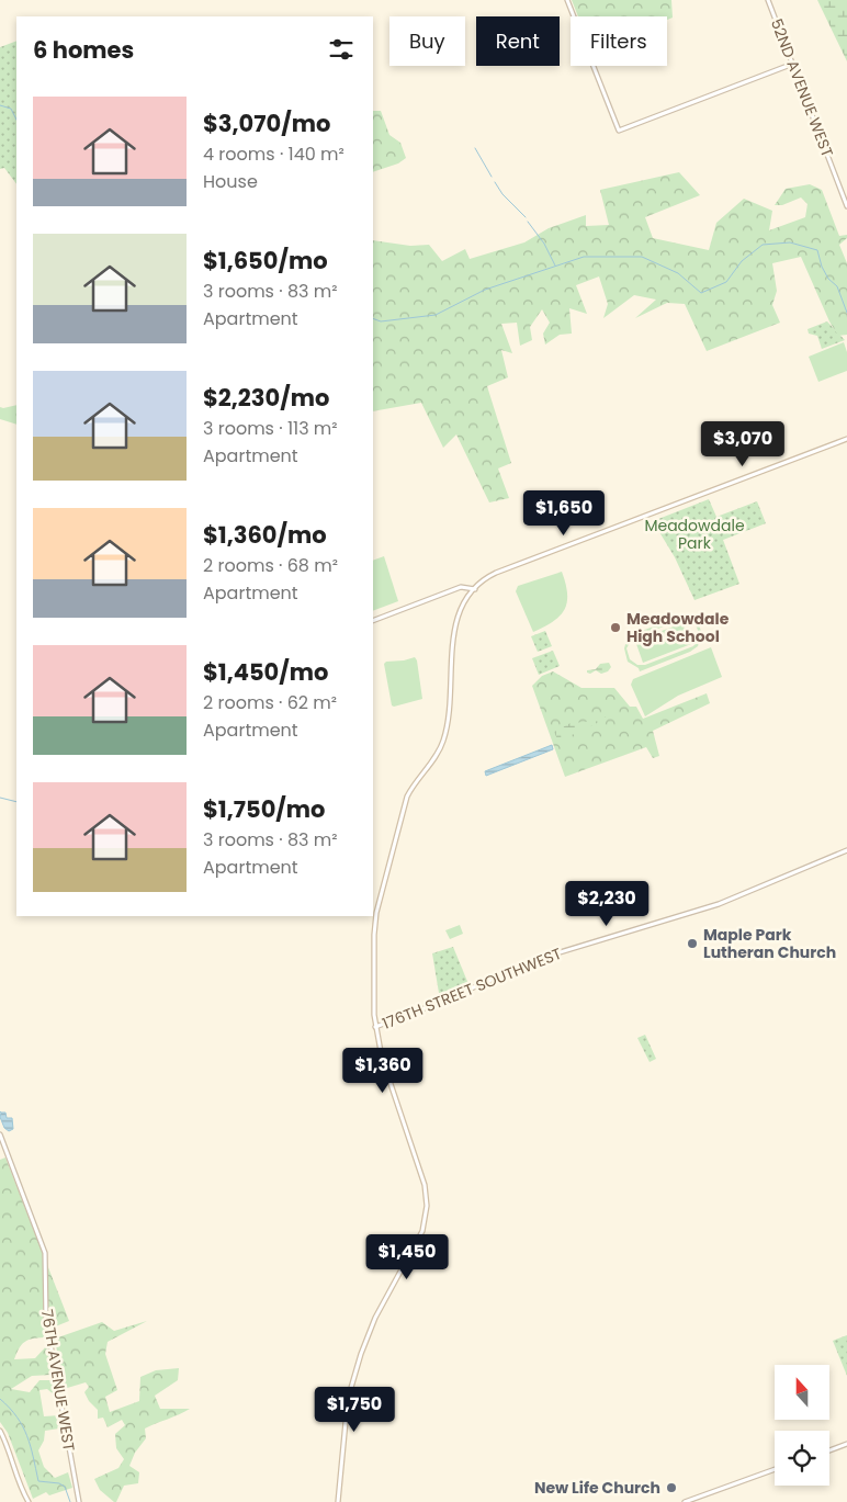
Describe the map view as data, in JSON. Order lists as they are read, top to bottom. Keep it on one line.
{"streets":{"street":["52ND AVENUE WEST","176TH STREET SOUTHWEST","76TH AVENUE WEST"]},"parks":["Meadowdale Park"],"places":["Meadowdale High School","Maple Park Lutheran Church","New Life Church"],"north":"top","page":{"chip":["Buy","Rent","Filters"],"heading":"6 homes","list":[{"name":"$3,070/mo","note":"4 rooms · 140 m² · House"},{"name":"$1,650/mo","note":"3 rooms · 83 m² · Apartment"},{"name":"$2,230/mo","note":"3 rooms · 113 m² · Apartment"},{"name":"$1,360/mo","note":"2 rooms · 68 m² · Apartment"},{"name":"$1,450/mo","note":"2 rooms · 62 m² · Apartment"},{"name":"$1,750/mo","note":"3 rooms · 83 m² · Apartment"}],"price":["$3,070","$1,650","$2,230","$1,360","$1,450","$1,750"]}}
